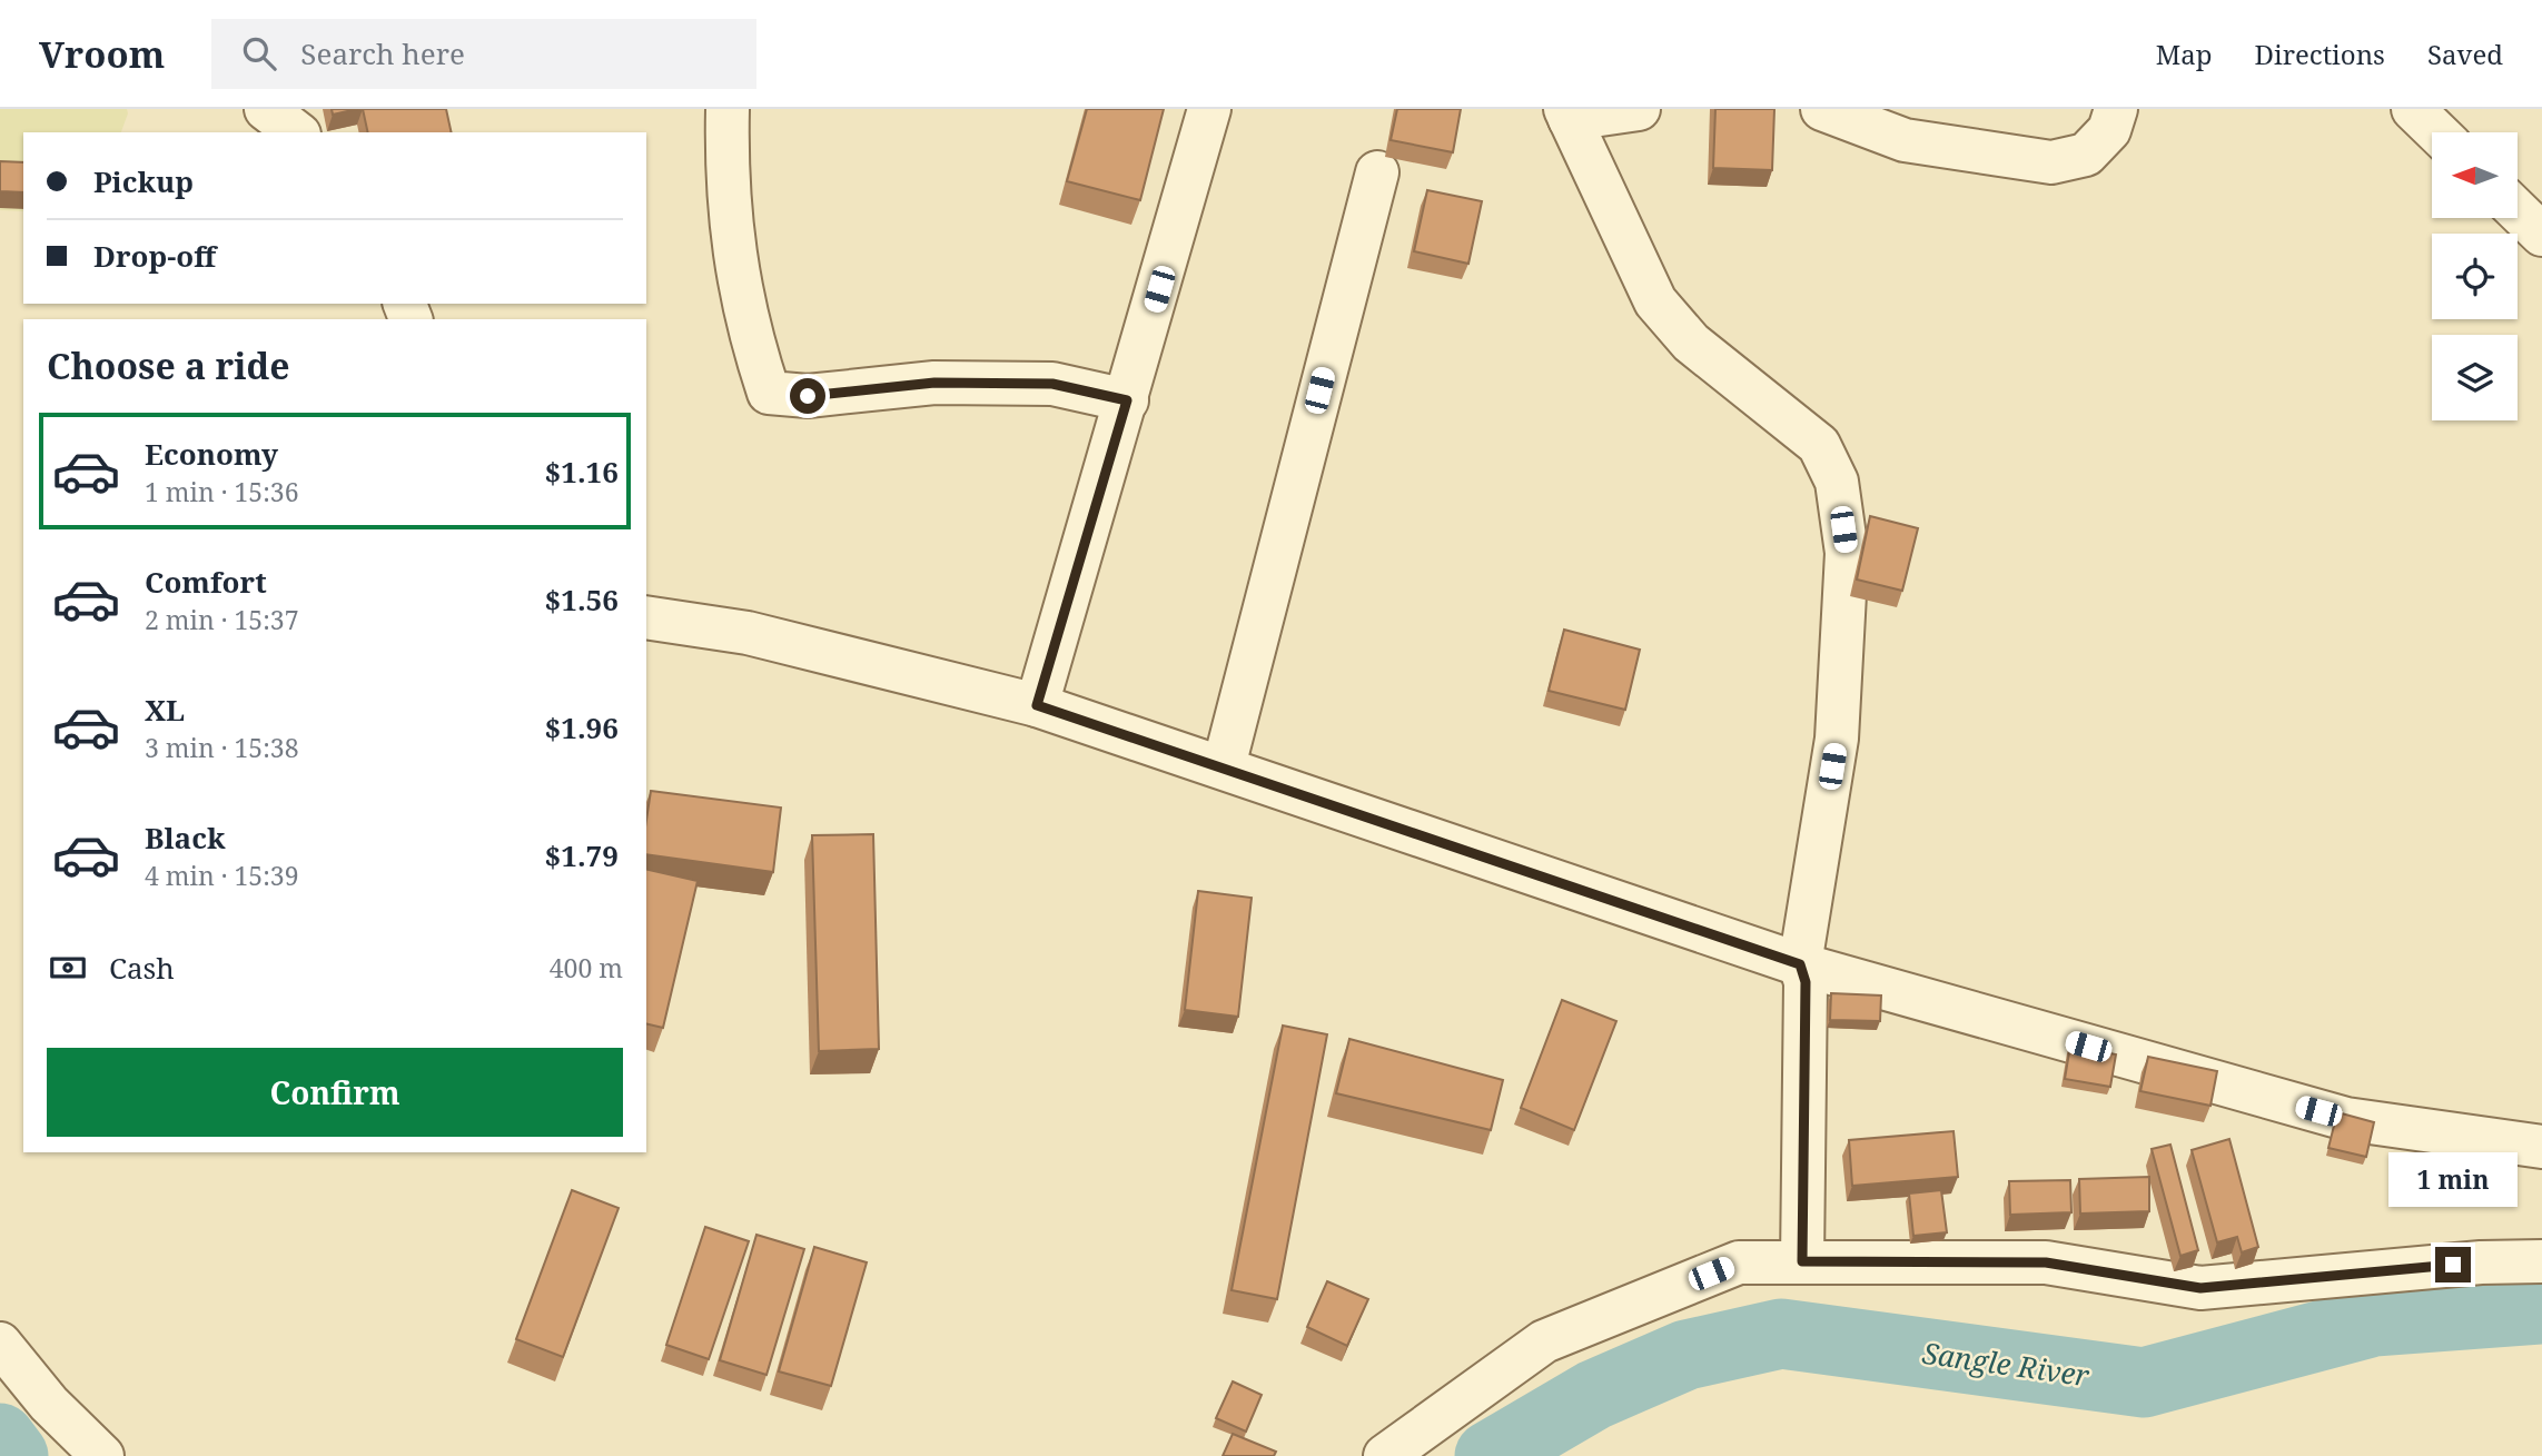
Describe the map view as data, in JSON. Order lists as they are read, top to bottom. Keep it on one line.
{"water":["Sangle River"],"north":"left","page":{"header":"Vroom","search":"Search here","nav":["Map","Directions","Saved"],"banner":["Pickup","Drop-off"],"heading":"Choose a ride","list":[{"name":"Economy","note":"1 min · 15:36","value":"$1.16"},{"name":"Comfort","note":"2 min · 15:37","value":"$1.56"},{"name":"XL","note":"3 min · 15:38","value":"$1.96"},{"name":"Black","note":"4 min · 15:39","value":"$1.79"}],"pay":["Cash","400 m"],"buttons":"Confirm","bubble":"1 min"}}
